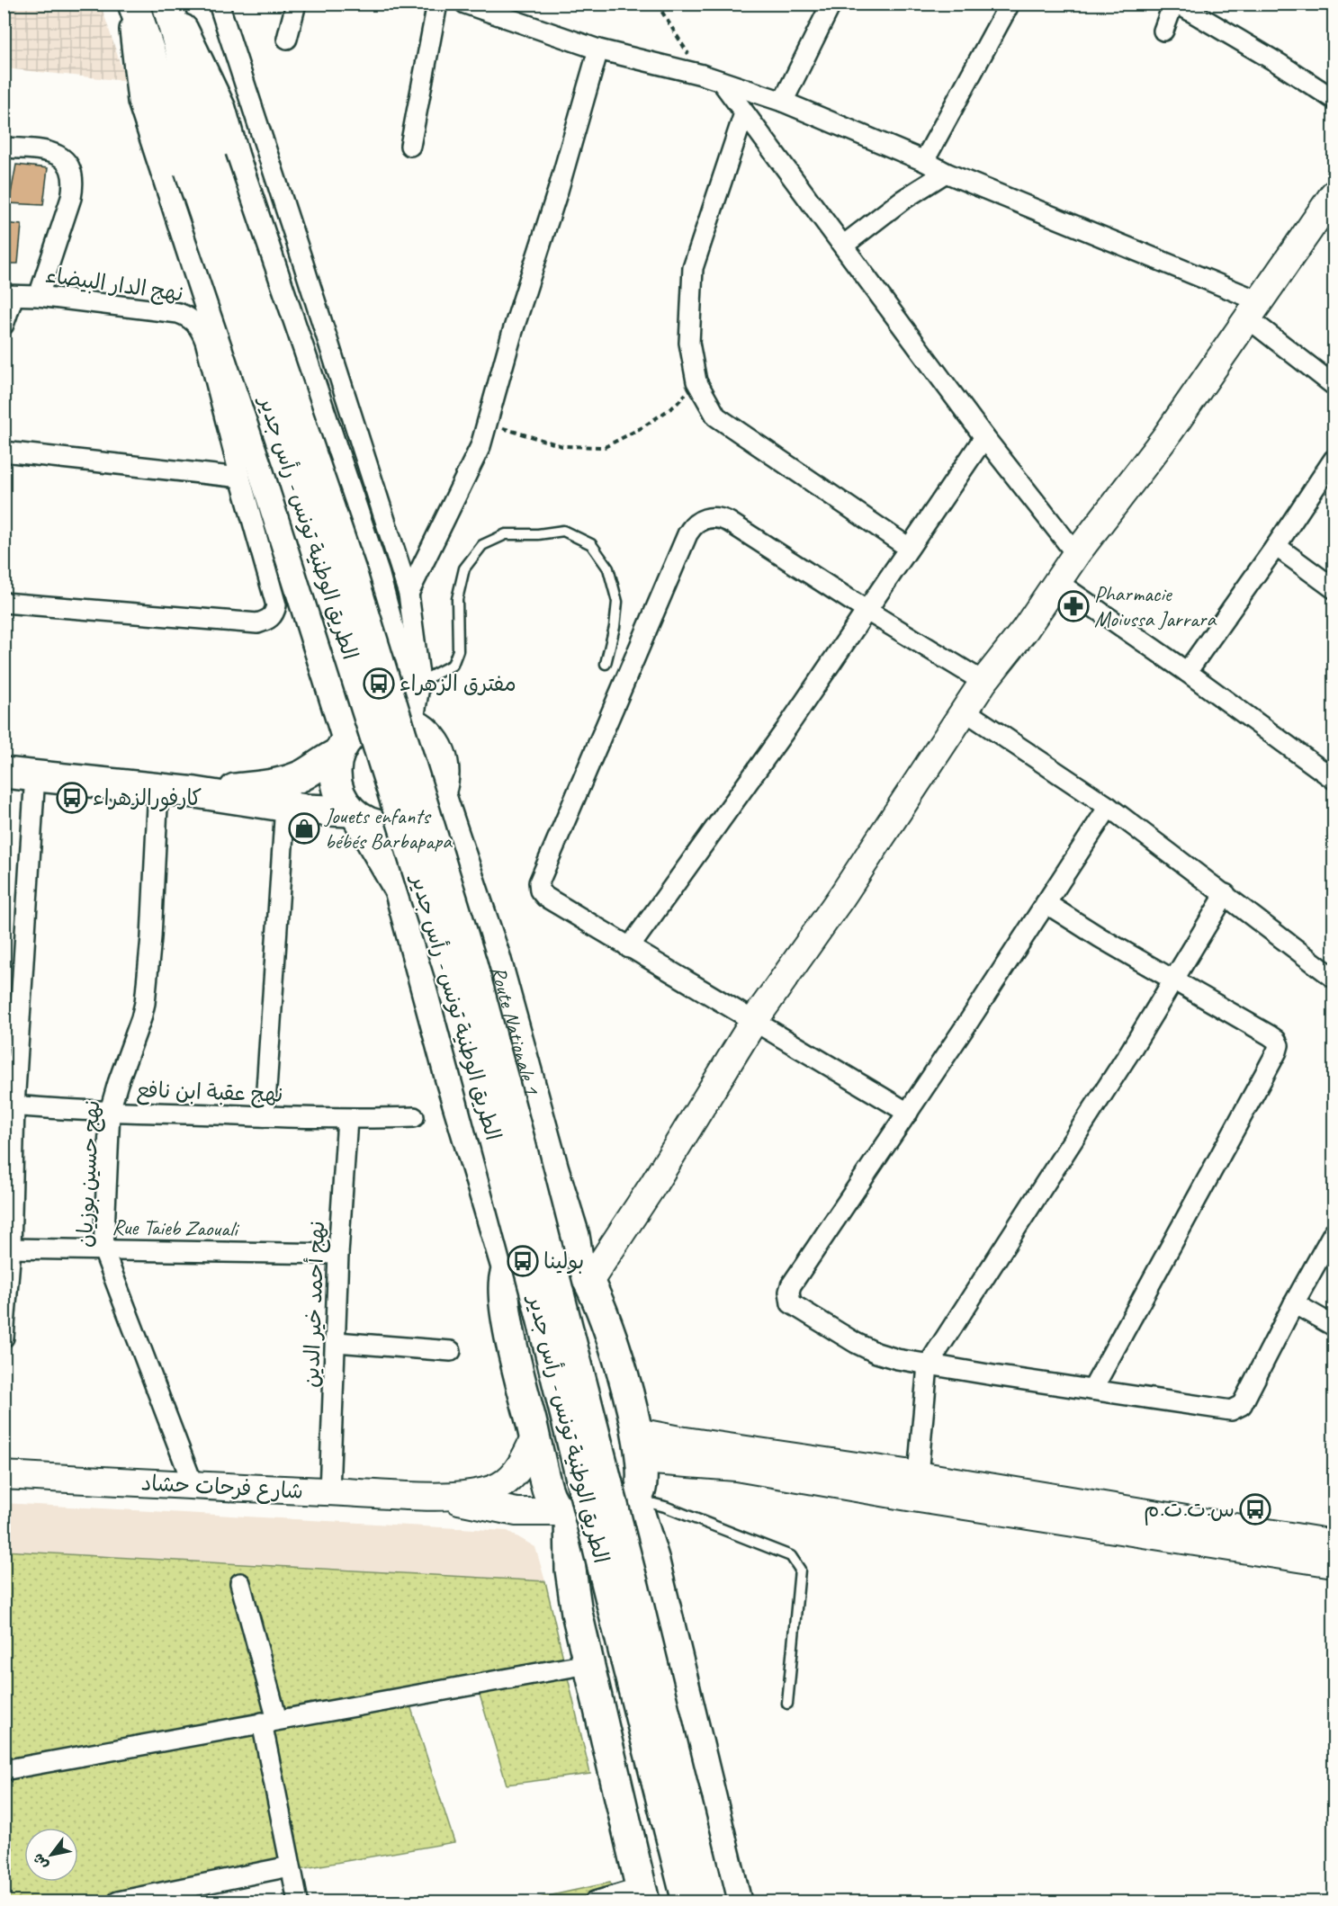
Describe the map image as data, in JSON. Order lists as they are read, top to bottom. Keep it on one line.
{"streets":{"main road":["الطريق الوطنية تونس - رأس جدير","Route Nationale 1"],"street":["نهج الدار البيضاء","نهج عقبة ابن نافع","نهج حسين بوزيان","Rue Taieb Zaouali","نهج أحمد خير الدين","شارع فرحات حشاد"]},"crossings":[["نهج عقبة ابن نافع","نهج حسين بوزيان"],["نهج عقبة ابن نافع","نهج أحمد خير الدين"],["نهج حسين بوزيان","Rue Taieb Zaouali"],["نهج حسين بوزيان","شارع فرحات حشاد"],["Rue Taieb Zaouali","نهج أحمد خير الدين"],["نهج أحمد خير الدين","شارع فرحات حشاد"]],"places":{"pharmacy":["Pharmacie Moiussa Jarrara"],"bus stop":["مفترق الزهراء","كارفورالزهراء","بولينا","س.ت.ت.م"],"shop":["Jouets enfants bébés Barbapapa"]},"north":"bottom left"}
